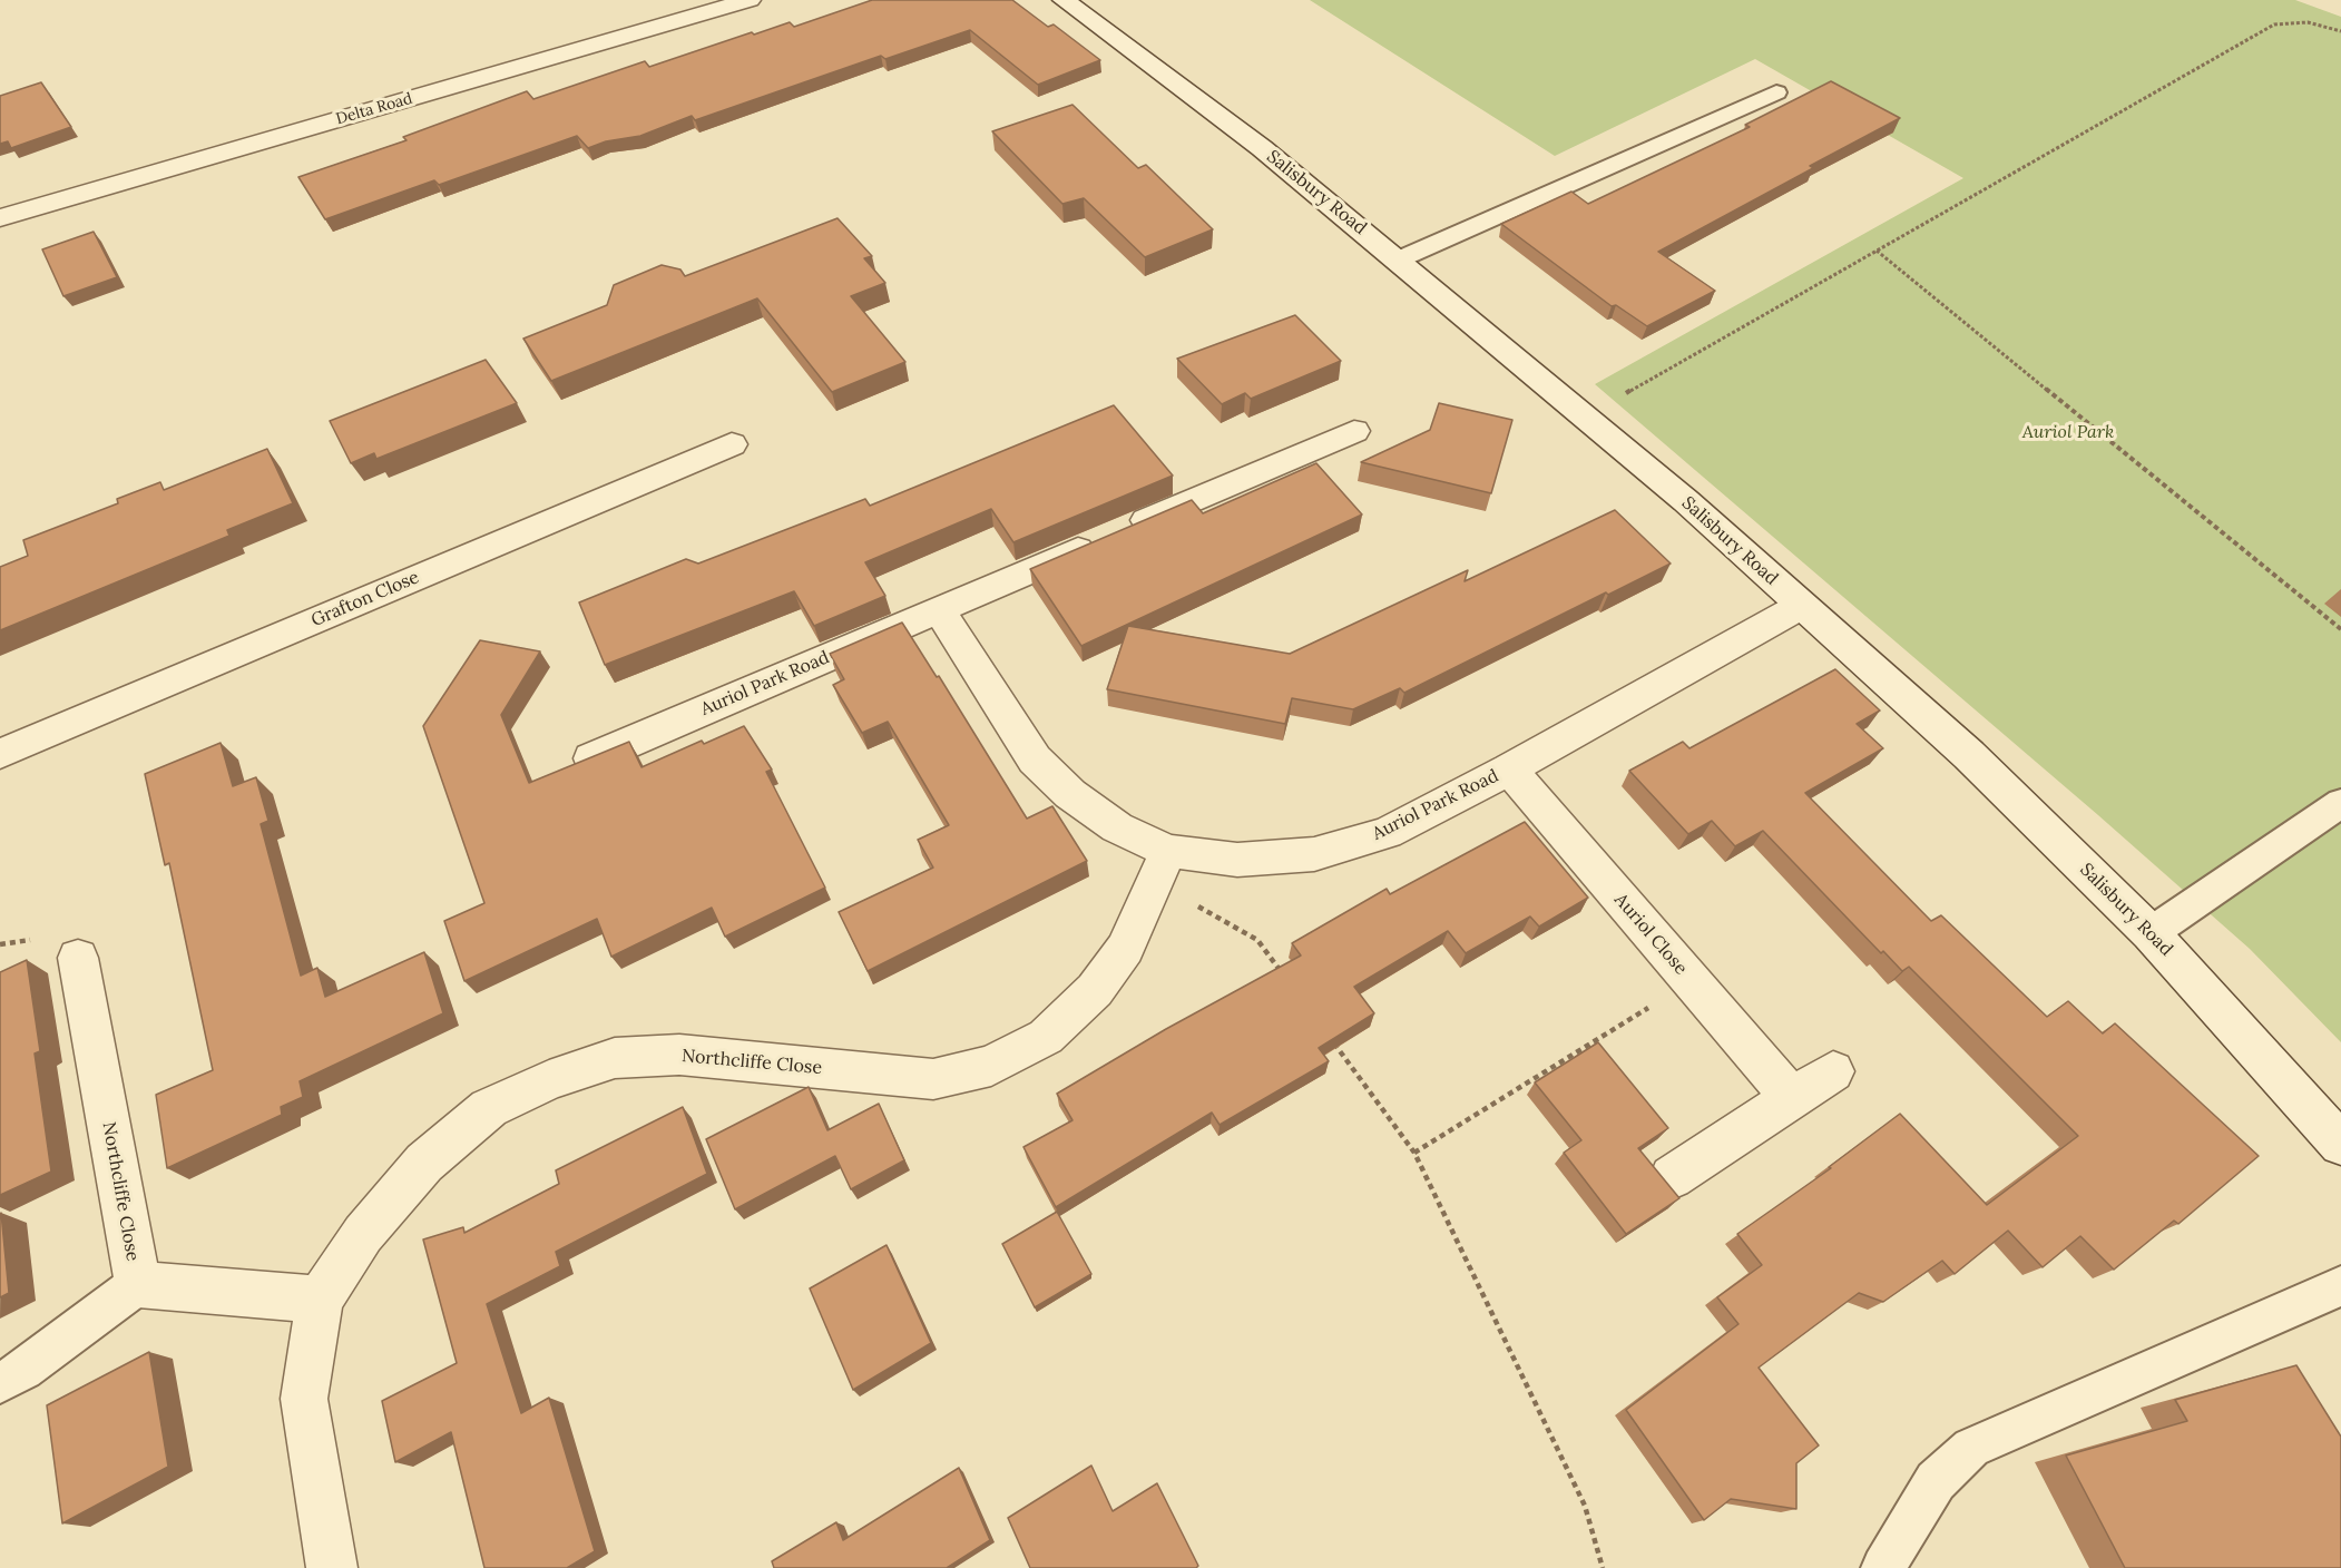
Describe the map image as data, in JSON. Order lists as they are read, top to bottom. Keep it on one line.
{"streets":{"street":["Delta Road","Salisbury Road","Grafton Close","Auriol Park Road","Auriol Close","Northcliffe Close"]},"crossings":[["Salisbury Road","Auriol Park Road"],["Auriol Park Road","Auriol Close"],["Auriol Park Road","Northcliffe Close"]],"parks":["Auriol Park"]}
